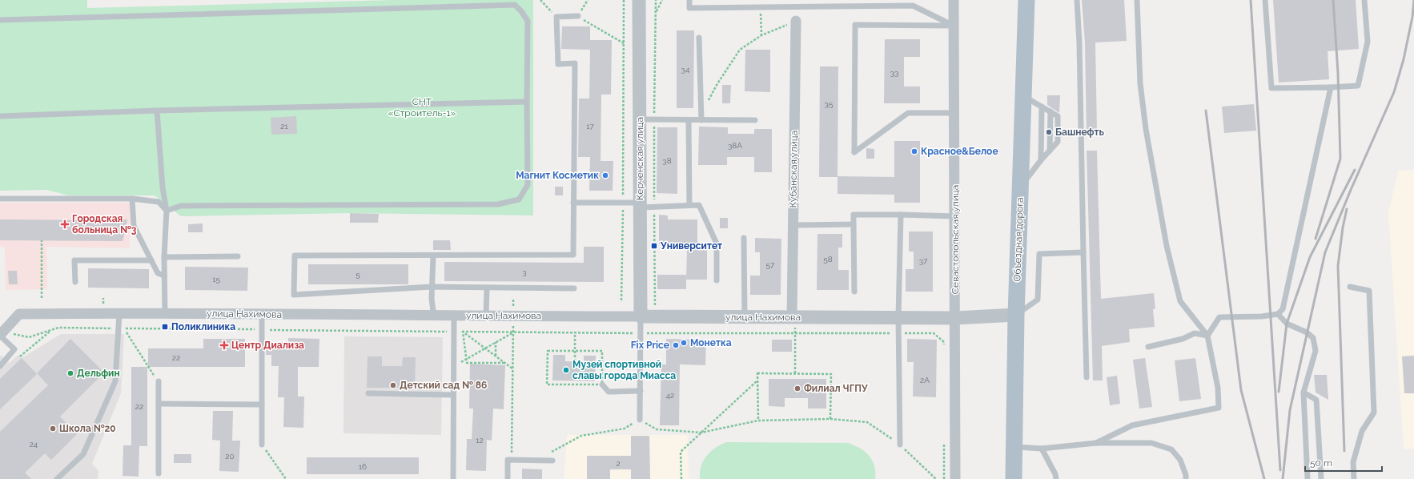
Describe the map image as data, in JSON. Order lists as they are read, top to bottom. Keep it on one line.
{"streets":{"main road":["Объездная дорога"],"street":["Керченская улица","Кубанская улица","Севастопольская улица","улица Нахимова"]},"crossings":[["Керченская улица","улица Нахимова"],["Кубанская улица","улица Нахимова"],["Севастопольская улица","улица Нахимова"],["Объездная дорога","улица Нахимова"]],"parks":["СНТ «Строитель-1»"],"places":{"other":["Башнефть","Красное&Белое","Магнит Косметик","Монетка","Fix Price","Музей спортивной славы города Миасса","Дельфин","Детский сад № 86","Филиал ЧГПУ","Школа №20"],"health":["Городская больница №3","Центр Диализа"],"transit":["Университет","Поликлиника"]},"house_numbers":["34","33","35","21","17","38А","38","58","37","57","3","5","15","22","2А","42","22","12","24","20","2","16"],"scale_bar":"50 m"}
